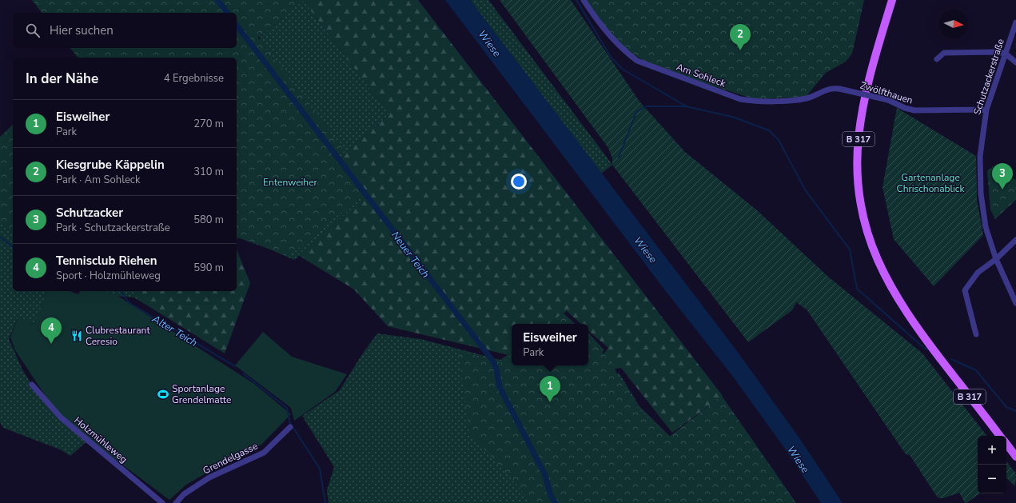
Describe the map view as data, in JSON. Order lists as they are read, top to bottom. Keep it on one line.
{"streets":{"main road":["B 317"],"street":["Am Sohleck","Schutzackerstraße","Zwölfthauen","Holzmühleweg","Grendelgasse"]},"crossings":[["Am Sohleck","Zwölfthauen"],["Schutzackerstraße","Zwölfthauen"]],"water":["Wiese","Neuer Teich","Alter Teich"],"parks":["Gartenanlage Chrischonablick","Entenweiher"],"places":{"restaurant":["Clubrestaurant Ceresio"],"sports":["Sportanlage Grendelmatte"]},"north":"right","page":{"search":"Hier suchen","pins":["2","3","4","1"],"heading":["In der Nähe","4 Ergebnisse"],"list":[{"mark":"1","name":"Eisweiher","note":"Park","value":"270 m"},{"mark":"2","name":"Kiesgrube Käppelin","note":"Park · Am Sohleck","value":"310 m"},{"mark":"3","name":"Schutzacker","note":"Park · Schutzackerstraße","value":"580 m"},{"mark":"4","name":"Tennisclub Riehen","note":"Sport · Holzmühleweg","value":"590 m"}],"popup":["Eisweiher","Park"],"map_buttons":["+","−"]}}
